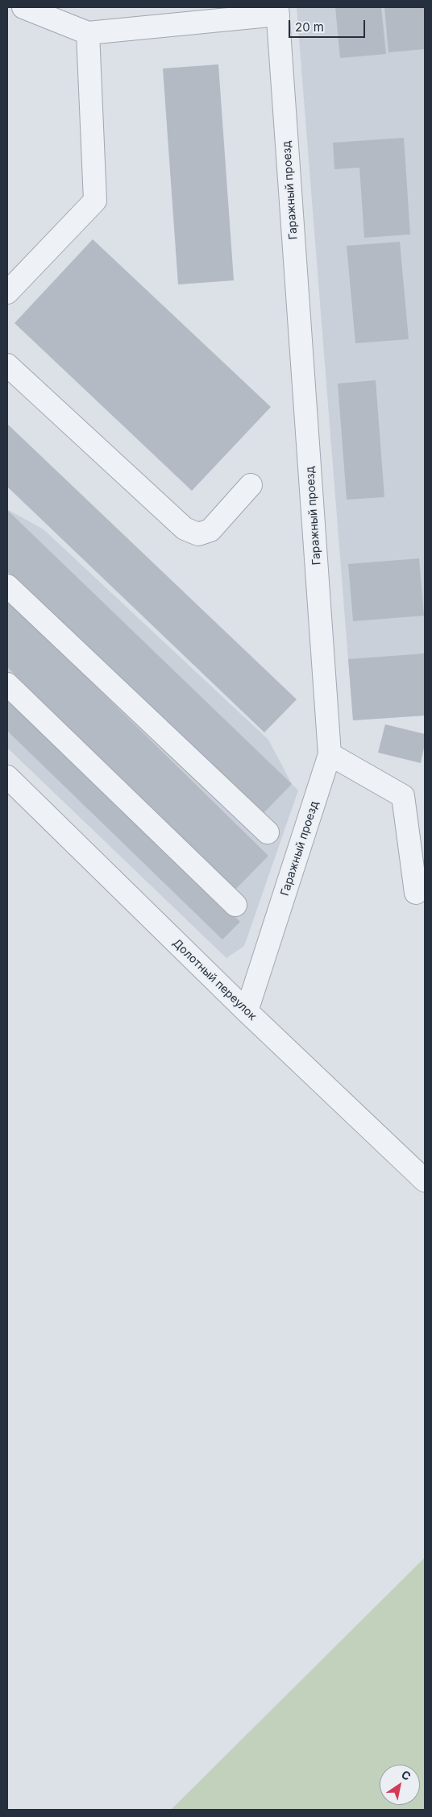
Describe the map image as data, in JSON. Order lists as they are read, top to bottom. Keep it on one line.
{"streets":{"street":["Гаражный проезд","Долотный переулок"]},"crossings":[["Гаражный проезд","Долотный переулок"]],"scale_bar":"20 m","north":"top right"}
